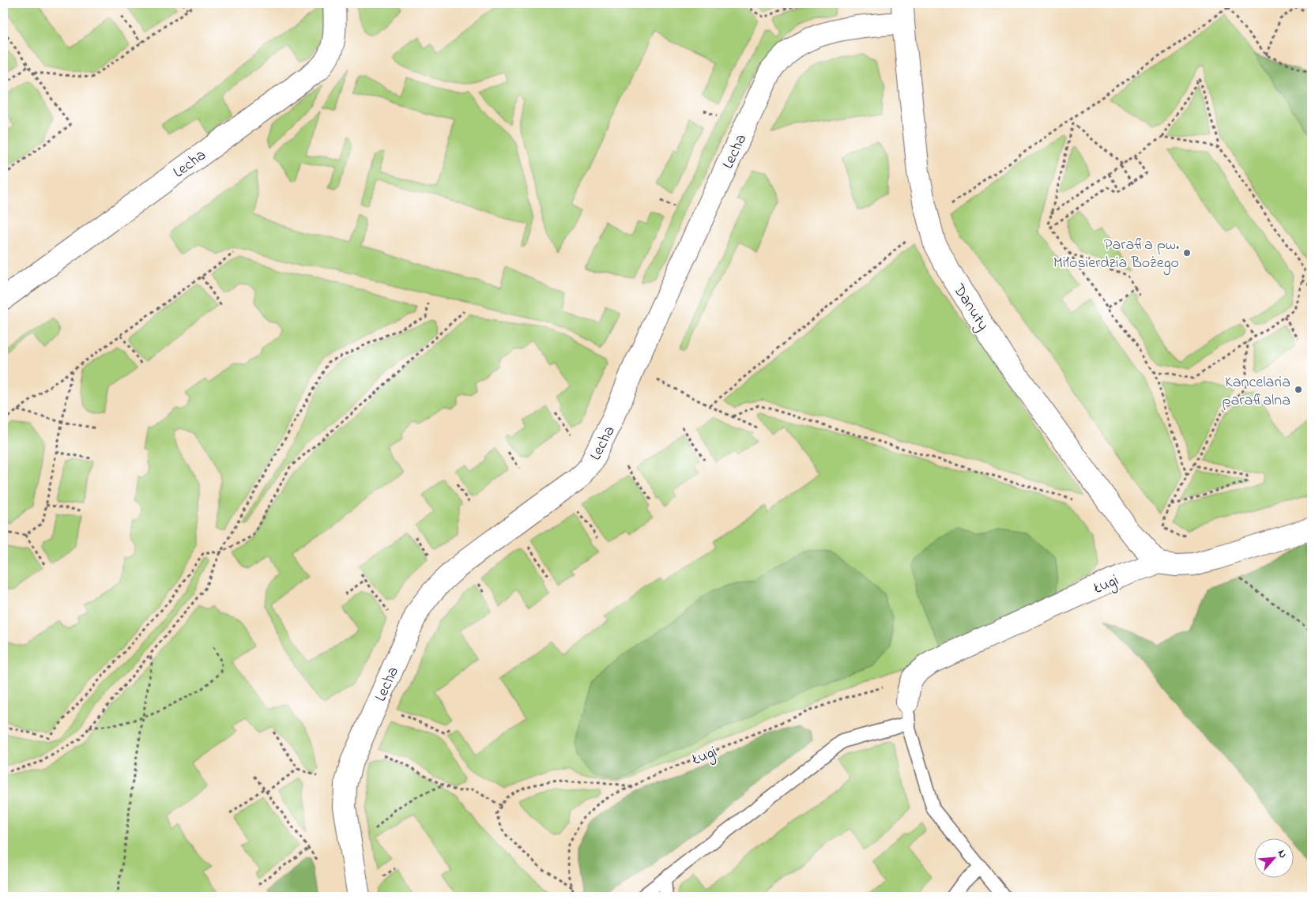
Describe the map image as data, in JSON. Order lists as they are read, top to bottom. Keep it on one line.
{"streets":{"street":["Lecha","Danuty","Ługi"]},"crossings":[["Lecha","Danuty"],["Danuty","Ługi"]],"places":["Parafia pw. Miłosierdzia Bożego","Kancelaria parafialna"],"north":"top right"}
